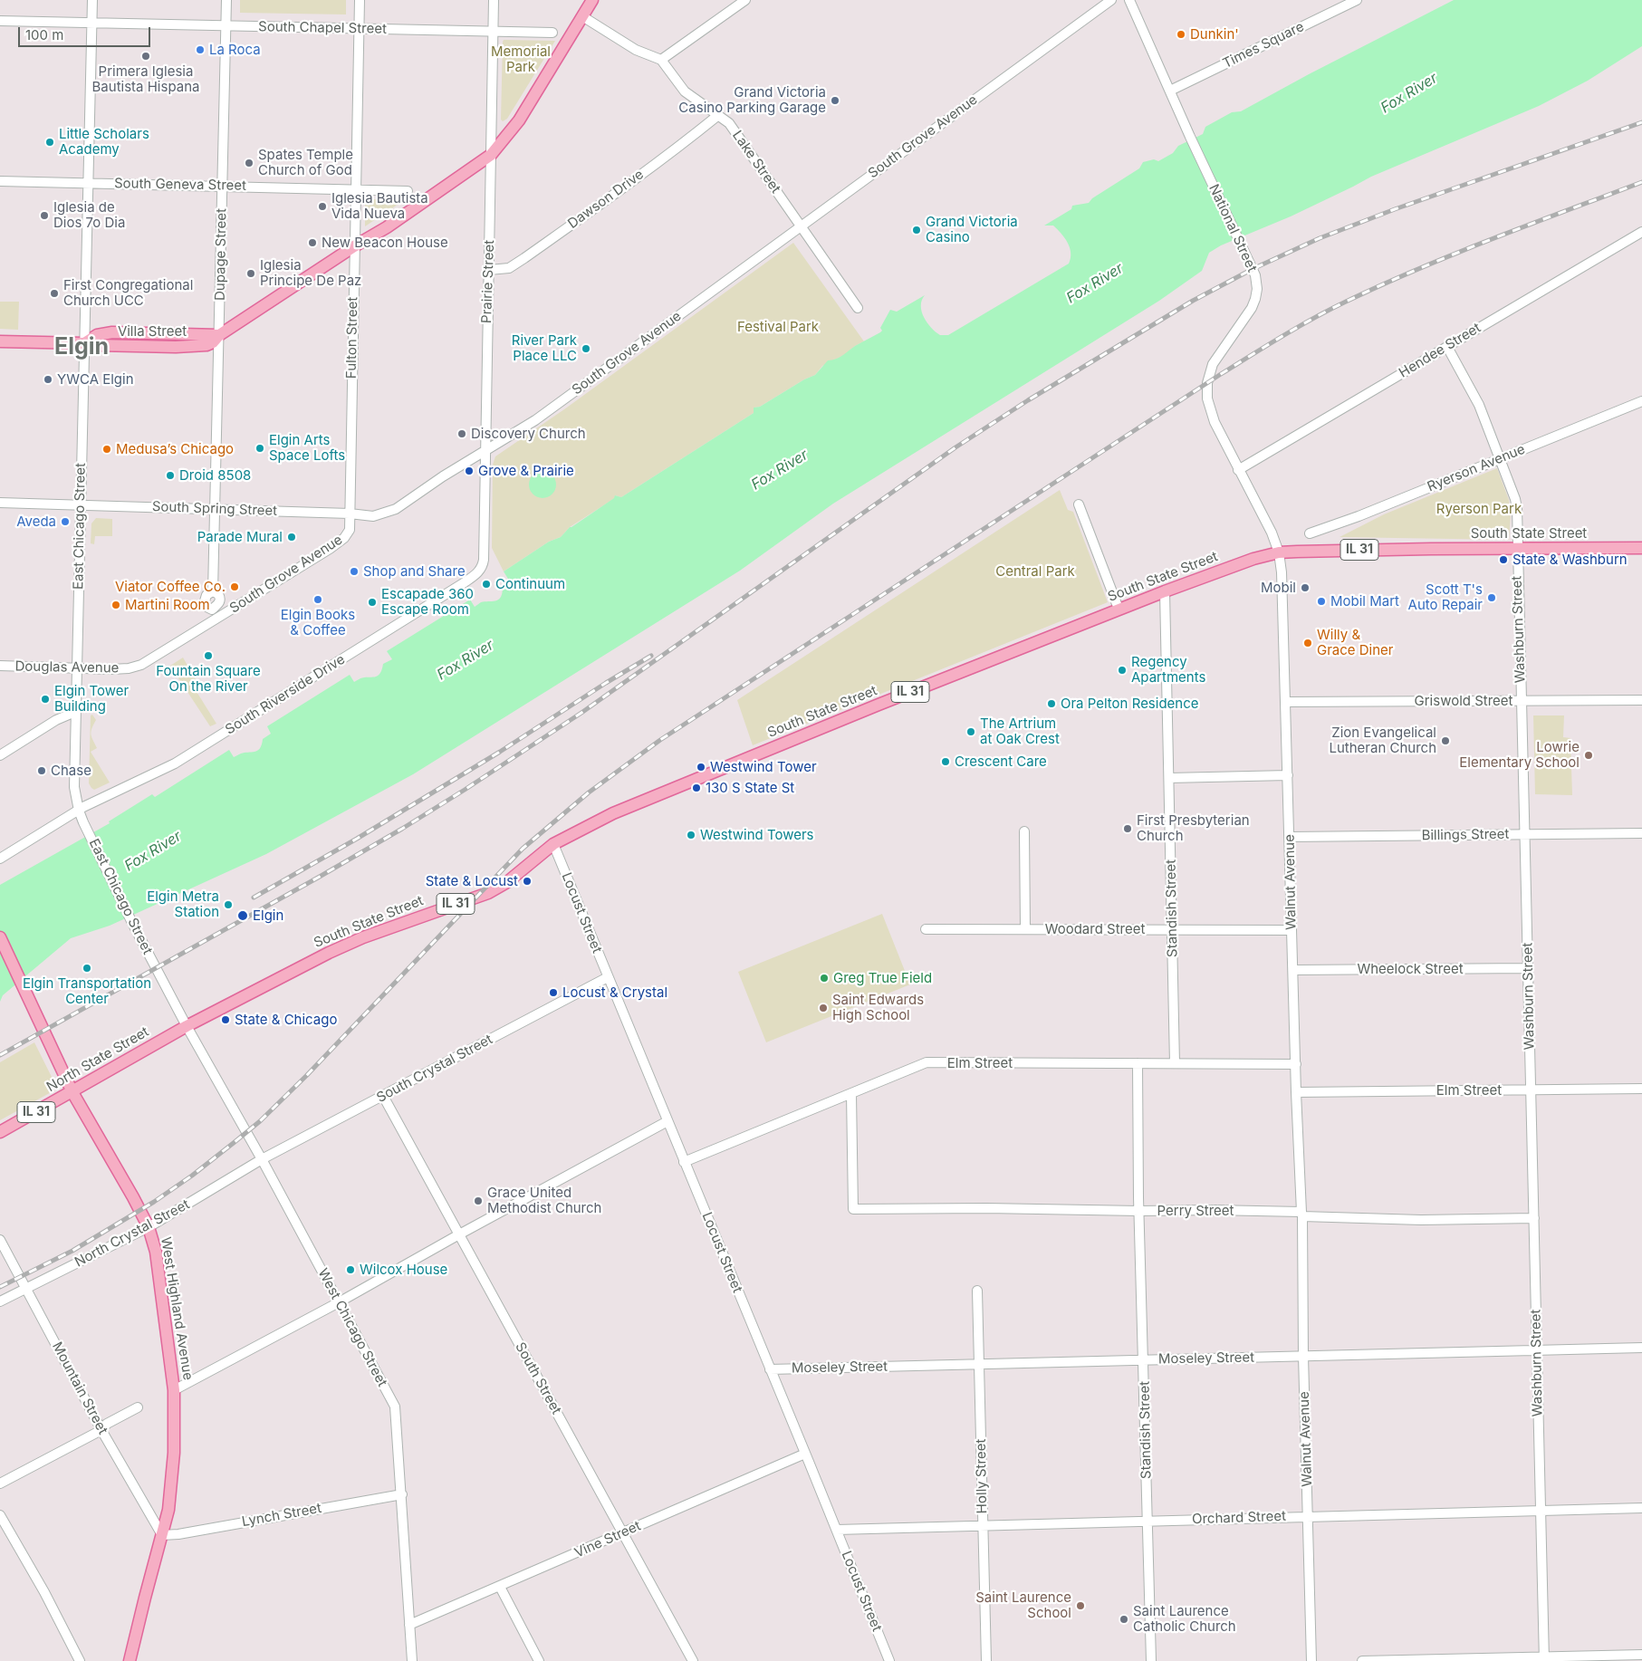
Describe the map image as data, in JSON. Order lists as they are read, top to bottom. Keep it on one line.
{"streets":{"main road":["Villa Street","South State Street","IL 31","North State Street","West Highland Avenue"],"street":["South Chapel Street","Times Square","South Grove Avenue","Lake Street","South Geneva Street","Dawson Drive","National Street","Dupage Street","Prairie Street","Fulton Street","Hendee Street","Ryerson Avenue","South Spring Street","East Chicago Street","Washburn Street","Douglas Avenue","South Riverside Drive","Griswold Street","Billings Street","Walnut Avenue","Standish Street","Locust Street","Woodard Street","Wheelock Street","Elm Street","South Crystal Street","Perry Street","North Crystal Street","West Chicago Street","Moseley Street","South Street","Mountain Street","Holly Street","Lynch Street","Orchard Street","Vine Street"]},"crossings":[["South Chapel Street","Dupage Street"],["South Chapel Street","Prairie Street"],["South Chapel Street","Fulton Street"],["South Chapel Street","East Chicago Street"],["Times Square","National Street"],["South Grove Avenue","Lake Street"],["South Grove Avenue","Dupage Street"],["South Grove Avenue","Prairie Street"],["South Grove Avenue","Fulton Street"],["South Grove Avenue","South Spring Street"],["South Grove Avenue","Douglas Avenue"],["Lake Street","Dawson Drive"],["South Geneva Street","Dupage Street"],["South Geneva Street","Fulton Street"],["South Geneva Street","East Chicago Street"],["Dawson Drive","Prairie Street"],["National Street","Hendee Street"],["National Street","South State Street"],["National Street","Walnut Avenue"],["Dupage Street","Villa Street"],["Dupage Street","South Spring Street"],["Prairie Street","Villa Street"],["Prairie Street","South Riverside Drive"],["Villa Street","Fulton Street"],["Villa Street","East Chicago Street"],["Fulton Street","South Spring Street"],["Hendee Street","Washburn Street"],["Ryerson Avenue","Washburn Street"],["South Spring Street","East Chicago Street"],["East Chicago Street","South State Street"],["East Chicago Street","Douglas Avenue"],["East Chicago Street","South Riverside Drive"],["East Chicago Street","North State Street"],["East Chicago Street","West Chicago Street"],["South State Street","Washburn Street"],["South State Street","Walnut Avenue"],["South State Street","Standish Street"],["South State Street","Locust Street"],["South State Street","North State Street"],["South State Street","West Chicago Street"],["Washburn Street","Griswold Street"],["Washburn Street","Billings Street"],["Washburn Street","Wheelock Street"],["Washburn Street","Elm Street"],["Washburn Street","Perry Street"],["Washburn Street","Moseley Street"],["Washburn Street","Orchard Street"],["Griswold Street","Walnut Avenue"],["Billings Street","Walnut Avenue"],["Walnut Avenue","Woodard Street"],["Walnut Avenue","Wheelock Street"],["Walnut Avenue","Elm Street"],["Walnut Avenue","Perry Street"],["Walnut Avenue","Moseley Street"],["Walnut Avenue","Orchard Street"],["Standish Street","Woodard Street"],["Standish Street","Elm Street"],["Standish Street","Perry Street"],["Standish Street","Moseley Street"],["Standish Street","Orchard Street"],["Locust Street","Elm Street"],["Locust Street","South Crystal Street"],["Locust Street","Moseley Street"],["Locust Street","Orchard Street"],["Locust Street","Vine Street"],["North State Street","West Highland Avenue"],["North State Street","West Chicago Street"],["Elm Street","Perry Street"],["South Crystal Street","North Crystal Street"],["South Crystal Street","West Chicago Street"],["South Crystal Street","South Street"],["North Crystal Street","West Highland Avenue"],["North Crystal Street","West Chicago Street"],["North Crystal Street","Mountain Street"],["West Highland Avenue","Mountain Street"],["West Highland Avenue","Lynch Street"],["West Chicago Street","Lynch Street"],["West Chicago Street","Vine Street"],["Moseley Street","Holly Street"],["South Street","Vine Street"],["Mountain Street","Lynch Street"],["Holly Street","Orchard Street"]],"districts":["Elgin"],"water":["Fox River"],"parks":["Memorial Park","Festival Park","Ryerson Park","Central Park"],"places":["Dunkin'","La Roca","Primera Iglesia Bautista Hispana","Grand Victoria Casino Parking Garage","Little Scholars Academy","Spates Temple Church of God","Iglesia Bautista Vida Nueva","Iglesia de Dios 7o Dia","Grand Victoria Casino","New Beacon House","Iglesia Principe De Paz","First Congregational Church UCC","River Park Place LLC","YWCA Elgin","Discovery Church","Elgin Arts Space Lofts","Medusa’s Chicago","Grove & Prairie","Droid 8508","Aveda","Parade Mural","State & Washburn","Shop and Share","Continuum","Viator Coffee Co.","Mobil","Scott T's Auto Repair","Elgin Books & Coffee","Mobil Mart","Escapade 360 Escape Room","Martini Room","Willy & Grace Diner","Fountain Square On the River","Regency Apartments","Elgin Tower Building","Ora Pelton Residence","The Artrium at Oak Crest","Zion Evangelical Lutheran Church","Lowrie Elementary School","Crescent Care","Westwind Tower","Chase","130 S State St","First Presbyterian Church","Westwind Towers","State & Locust","Elgin Metra Station","Elgin","Elgin Transportation Center","Greg True Field","Locust & Crystal","Saint Edwards High School","State & Chicago","Grace United Methodist Church","Wilcox House","Saint Laurence School","Saint Laurence Catholic Church"],"scale_bar":"100 m"}
